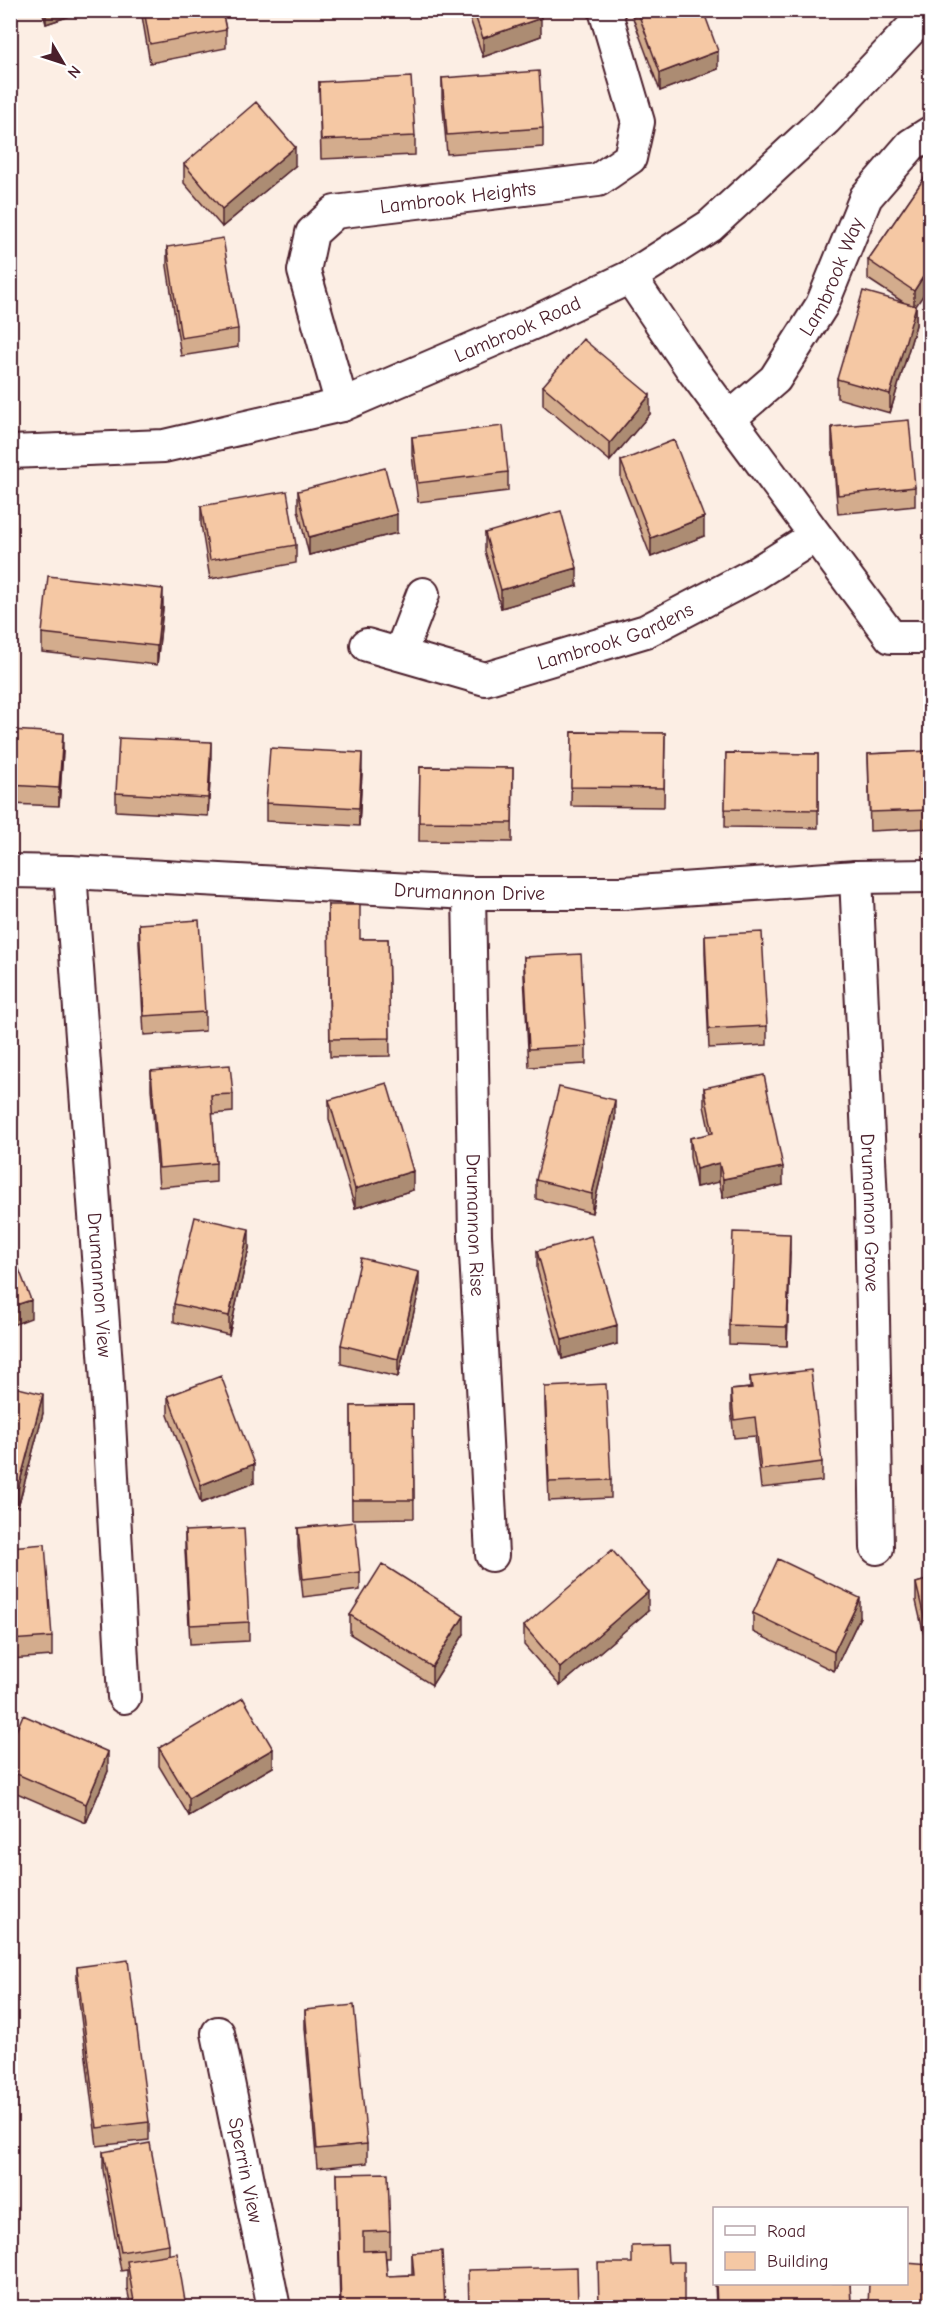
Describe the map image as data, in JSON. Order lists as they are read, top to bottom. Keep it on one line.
{"streets":{"street":["Lambrook Heights","Lambrook Way","Lambrook Road","Lambrook Gardens","Drumannon Drive","Drumannon Grove","Drumannon Rise","Drumannon View","Sperrin View"]},"crossings":[["Lambrook Heights","Lambrook Road"],["Drumannon Drive","Drumannon Grove"],["Drumannon Drive","Drumannon Rise"],["Drumannon Drive","Drumannon View"]],"legend":["Road","Building"],"north":"bottom right"}
